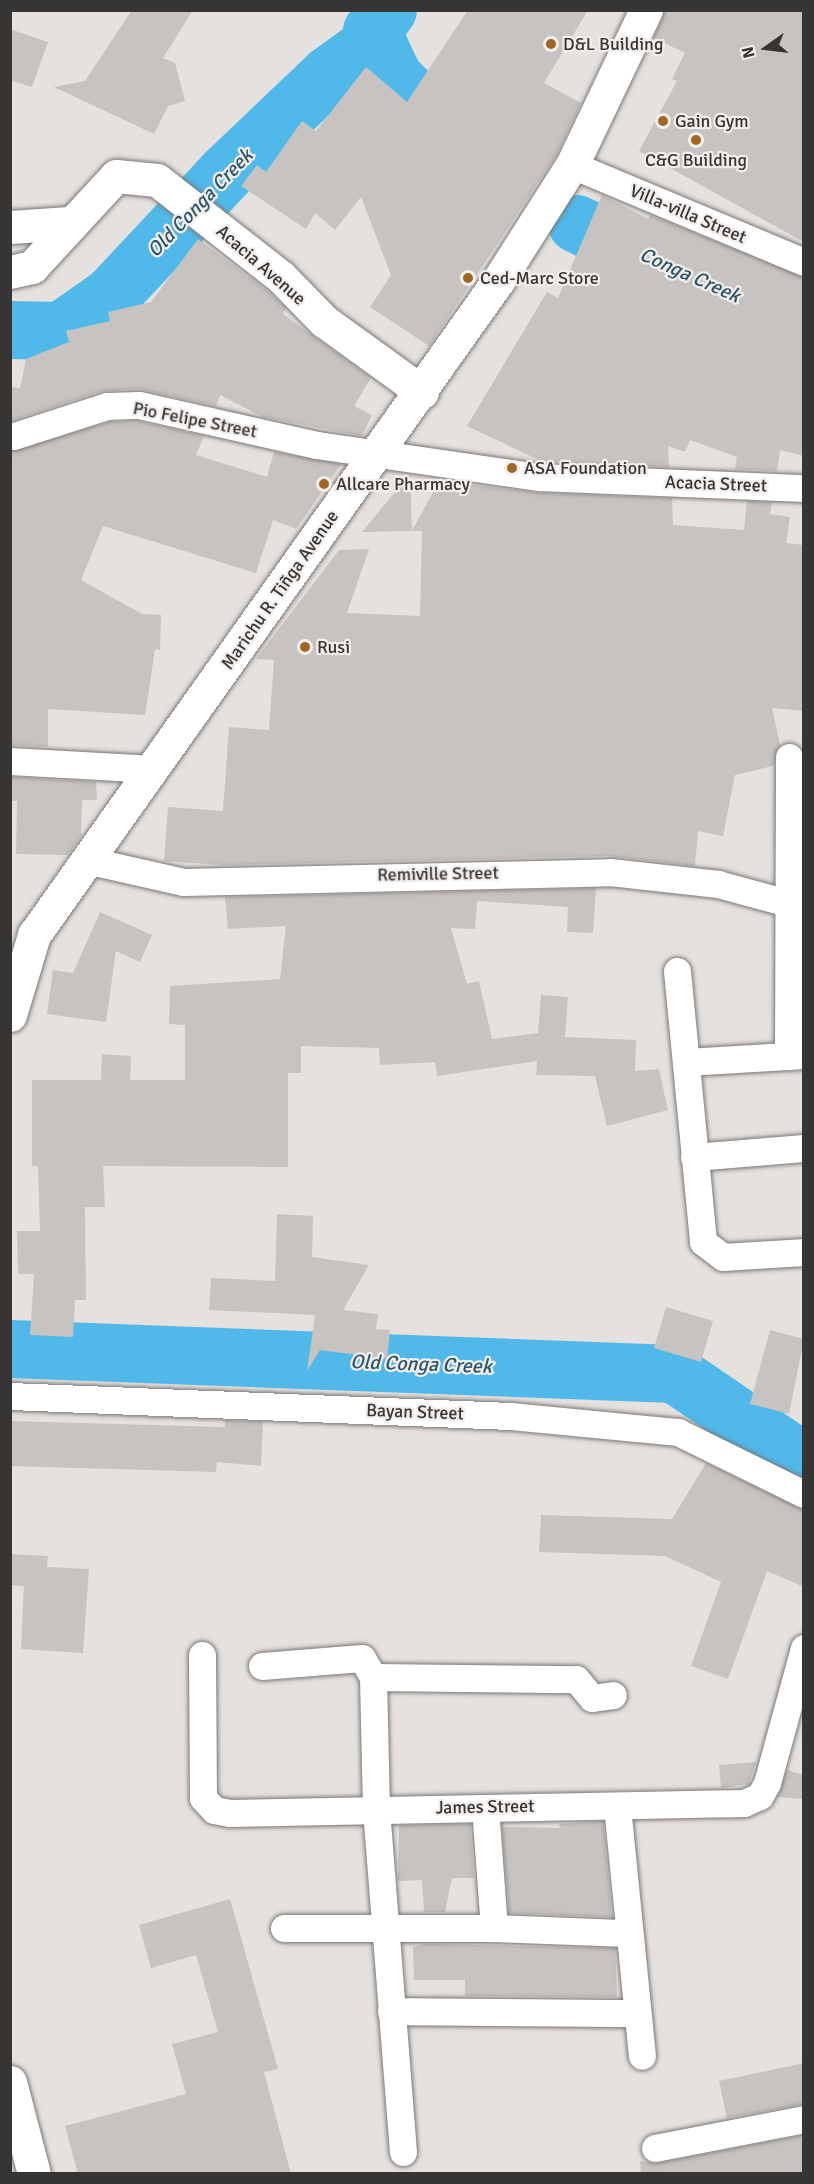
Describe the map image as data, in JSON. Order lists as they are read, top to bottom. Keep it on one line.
{"streets":{"main road":["Acacia Avenue","Marichu R. Tiñga Avenue"],"street":["Villa-villa Street","Pio Felipe Street","Acacia Street","Remiville Street","Bayan Street","James Street"]},"crossings":[["Villa-villa Street","Marichu R. Tiñga Avenue"],["Acacia Avenue","Marichu R. Tiñga Avenue"],["Pio Felipe Street","Acacia Street"],["Pio Felipe Street","Marichu R. Tiñga Avenue"],["Acacia Street","Marichu R. Tiñga Avenue"],["Marichu R. Tiñga Avenue","Remiville Street"]],"water":["Old Conga Creek","Conga Creek"],"places":["D&L Building","Gain Gym","C&G Building","Ced-Marc Store","ASA Foundation","Allcare Pharmacy","Rusi"],"north":"left"}
